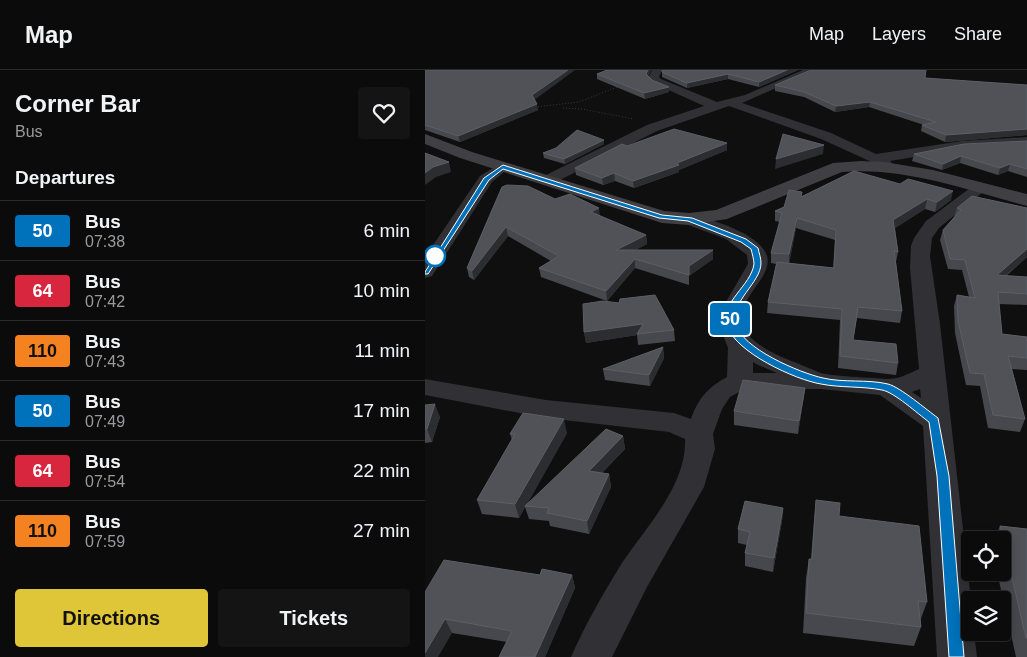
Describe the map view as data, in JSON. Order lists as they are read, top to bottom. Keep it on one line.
{"lines":["bus line 50"],"page":{"header":"Map","nav":["Map","Layers","Share"],"heading":[["Corner Bar","Bus"],"Departures"],"on_map":"50","list":[{"mark":"50","name":"Bus","note":"07:38","value":"6 min"},{"mark":"64","name":"Bus","note":"07:42","value":"10 min"},{"mark":"110","name":"Bus","note":"07:43","value":"11 min"},{"mark":"50","name":"Bus","note":"07:49","value":"17 min"},{"mark":"64","name":"Bus","note":"07:54","value":"22 min"},{"mark":"110","name":"Bus","note":"07:59","value":"27 min"}],"buttons":["Directions","Tickets"]}}
